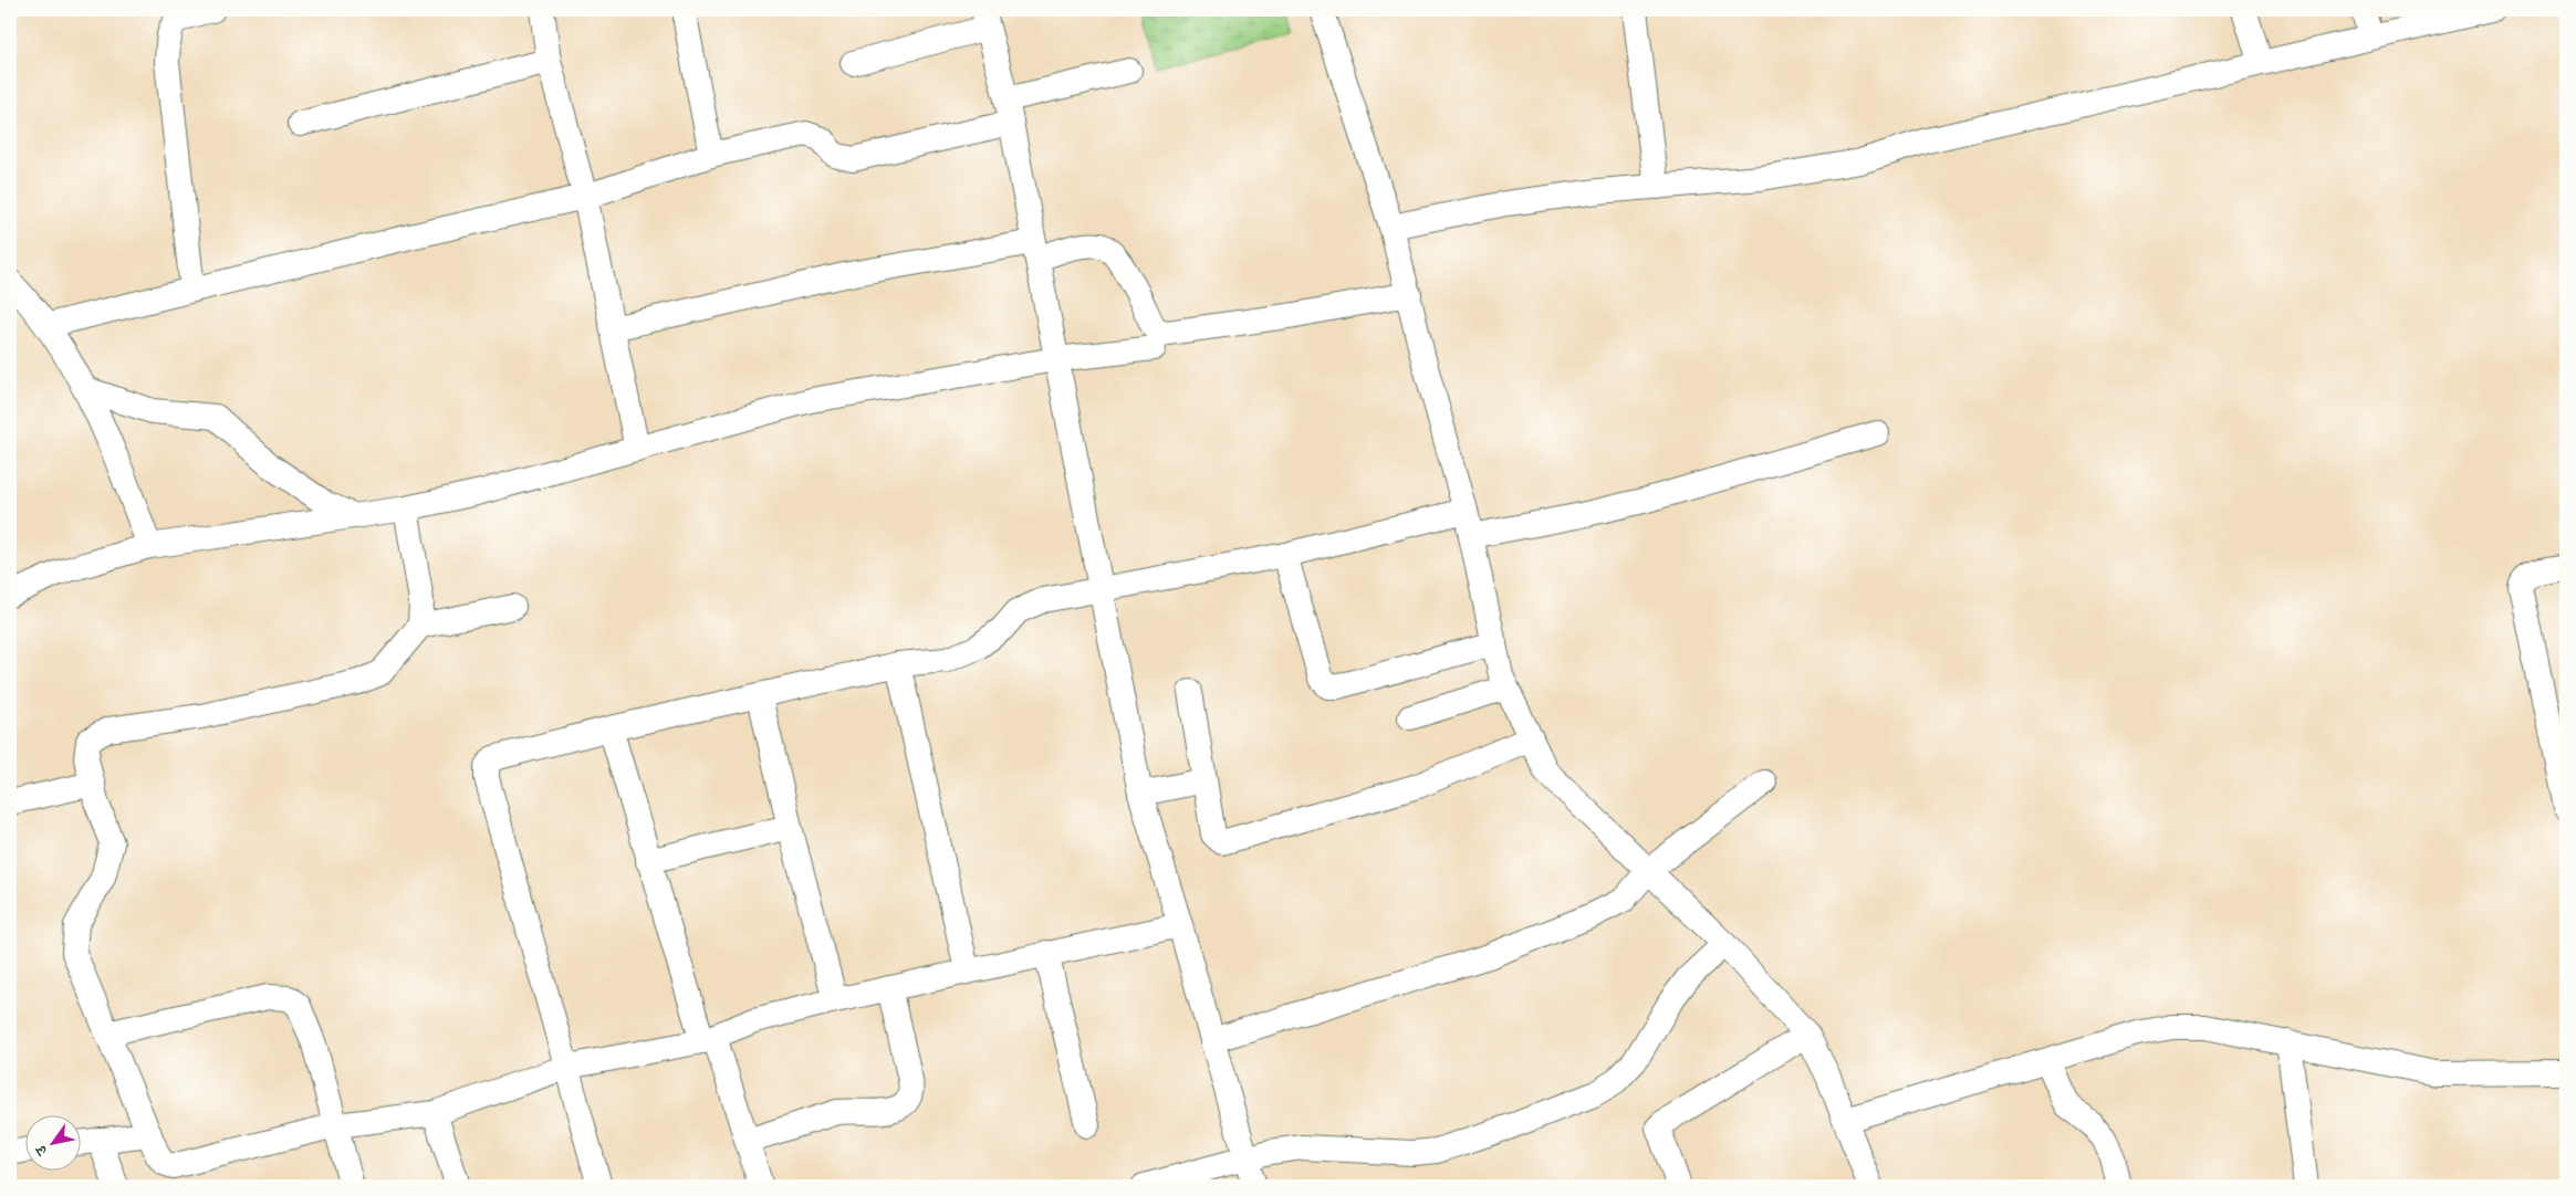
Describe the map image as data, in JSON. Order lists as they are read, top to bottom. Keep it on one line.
{"north":"bottom left"}
